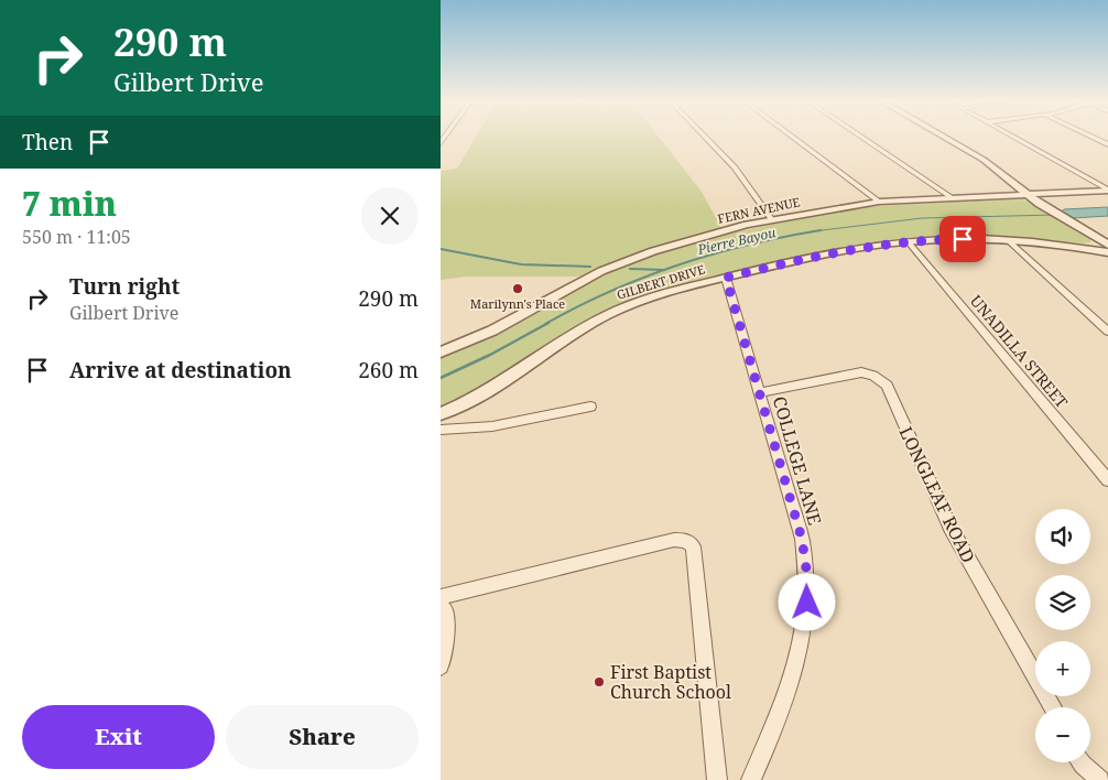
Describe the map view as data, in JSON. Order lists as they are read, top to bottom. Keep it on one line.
{"streets":{"street":["FERN AVENUE","GILBERT DRIVE","UNADILLA STREET","COLLEGE LANE","LONGLEAF ROAD"]},"crossings":[["GILBERT DRIVE","UNADILLA STREET"],["GILBERT DRIVE","COLLEGE LANE"],["COLLEGE LANE","LONGLEAF ROAD"]],"water":["Pierre Bayou"],"places":["Marilynn's Place","First Baptist Church School"],"page":{"turn":["290 m","Gilbert Drive"],"then":"Then","heading":["7 min","550 m · 11:05"],"list":[{"name":"Turn right","note":"Gilbert Drive","value":"290 m"},{"name":"Arrive at destination","value":"260 m"}],"map_buttons":["+","−"],"buttons":["Exit","Share"]}}
